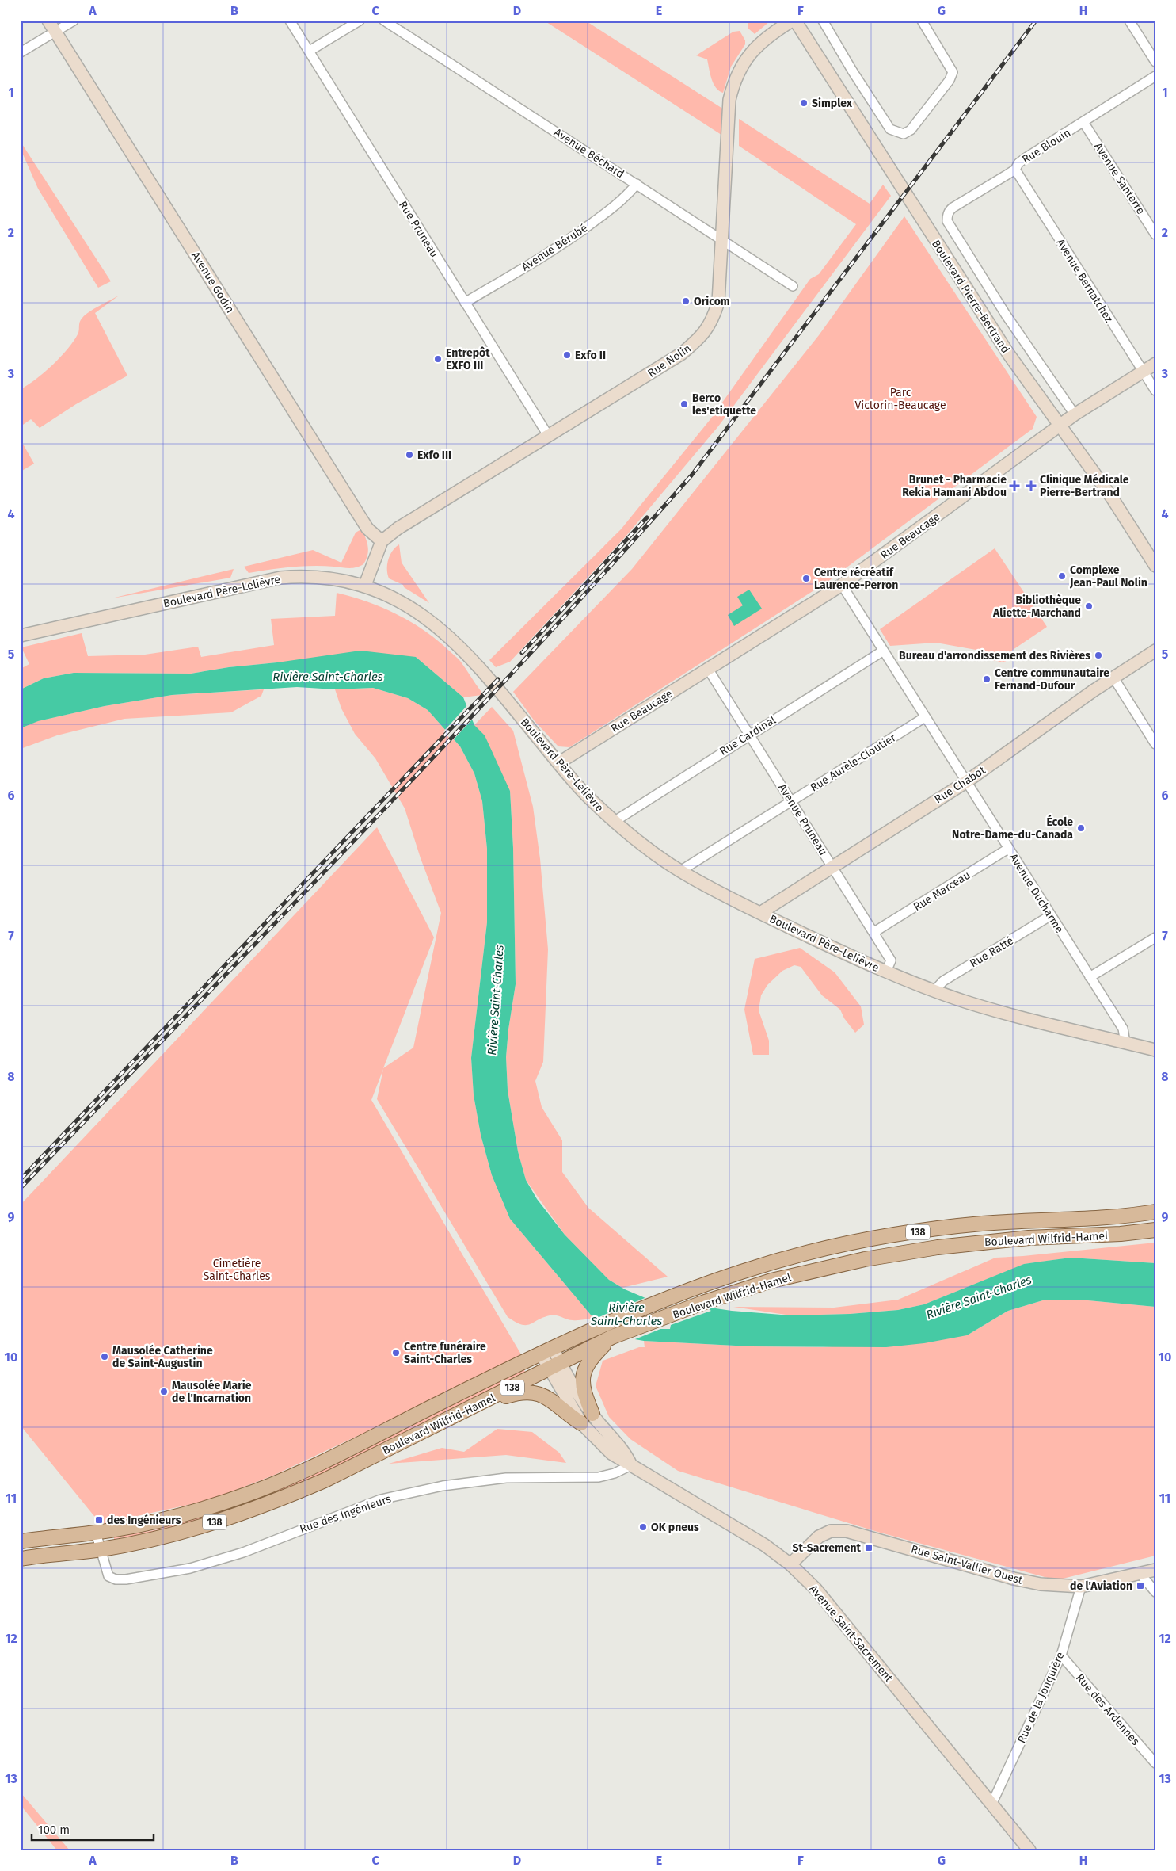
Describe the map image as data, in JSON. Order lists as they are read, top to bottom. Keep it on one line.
{"streets":{"main road":["138","Boulevard Wilfrid-Hamel"],"street":["Rue Blouin","Avenue Béchard","Avenue Santerre","Rue Pruneau","Avenue Bérubé","Avenue Bernatchez","Avenue Godin","Boulevard Pierre-Bertrand","Rue Nolin","Rue Beaucage","Boulevard Père-Lelièvre","Rue Cardinal","Rue Aurèle-Cloutier","Rue Chabot","Avenue Pruneau","Rue Marceau","Avenue Ducharme","Rue Ratté","Rue des Ingénieurs","Rue Saint-Vallier Ouest","Avenue Saint-Sacrement","Rue de la Jonquière","Rue des Ardennes"]},"crossings":[["Rue Blouin","Avenue Santerre"],["Rue Blouin","Avenue Bernatchez"],["Rue Blouin","Boulevard Pierre-Bertrand"],["Avenue Béchard","Avenue Bérubé"],["Avenue Béchard","Rue Nolin"],["Rue Pruneau","Avenue Bérubé"],["Rue Pruneau","Rue Nolin"],["Avenue Bernatchez","Rue Beaucage"],["Avenue Godin","Rue Nolin"],["Boulevard Pierre-Bertrand","Rue Beaucage"],["Rue Beaucage","Boulevard Père-Lelièvre"],["Rue Beaucage","Avenue Pruneau"],["Rue Beaucage","Avenue Ducharme"],["Boulevard Père-Lelièvre","Rue Cardinal"],["Boulevard Père-Lelièvre","Rue Aurèle-Cloutier"],["Boulevard Père-Lelièvre","Rue Chabot"],["Boulevard Père-Lelièvre","Avenue Pruneau"],["Boulevard Père-Lelièvre","Avenue Ducharme"],["Boulevard Père-Lelièvre","Rue Ratté"],["Rue Cardinal","Avenue Pruneau"],["Rue Cardinal","Avenue Ducharme"],["Rue Aurèle-Cloutier","Avenue Pruneau"],["Rue Aurèle-Cloutier","Avenue Ducharme"],["Rue Chabot","Avenue Pruneau"],["Rue Chabot","Avenue Ducharme"],["Avenue Pruneau","Rue Marceau"],["Rue Marceau","Avenue Ducharme"],["Avenue Ducharme","Rue Ratté"],["Boulevard Wilfrid-Hamel","Rue des Ingénieurs"],["Boulevard Wilfrid-Hamel","Avenue Saint-Sacrement"],["Rue des Ingénieurs","Avenue Saint-Sacrement"],["Rue Saint-Vallier Ouest","Avenue Saint-Sacrement"],["Rue Saint-Vallier Ouest","Rue de la Jonquière"],["Avenue Saint-Sacrement","Rue de la Jonquière"],["Rue de la Jonquière","Rue des Ardennes"]],"water":["Rivière Saint-Charles"],"parks":["Parc Victorin-Beaucage","Cimetière Saint-Charles"],"places":{"other":["Simplex","Oricom","Exfo II","Entrepôt EXFO III","Berco les'etiquette","Exfo III","Complexe Jean-Paul Nolin","Centre récréatif Laurence-Perron","Bibliothèque Aliette-Marchand","Bureau d'arrondissement des Rivières","Centre communautaire Fernand-Dufour","École Notre-Dame-du-Canada","Centre funéraire Saint-Charles","Mausolée Catherine de Saint-Augustin","Mausolée Marie de l'Incarnation","OK pneus"],"health":["Brunet - Pharmacie Rekia Hamani Abdou","Clinique Médicale Pierre-Bertrand"],"transit":["des Ingénieurs","St-Sacrement","de l'Aviation"]},"scale_bar":"100 m","grid":{"columns":["A","B","C","D","E","F","G","H"],"rows":["1","2","3","4","5","6","7","8","9","10","11","12","13"]}}
